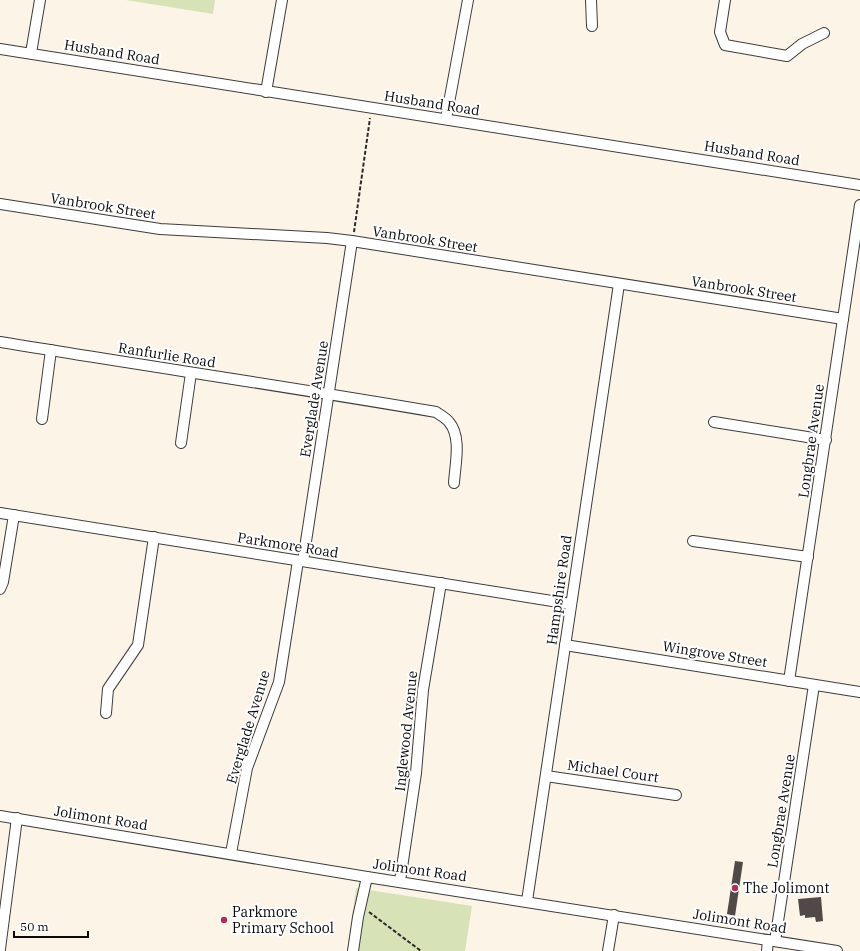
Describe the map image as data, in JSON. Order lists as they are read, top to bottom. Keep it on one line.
{"streets":{"street":["Husband Road","Vanbrook Street","Ranfurlie Road","Everglade Avenue","Longbrae Avenue","Parkmore Road","Hampshire Road","Wingrove Street","Inglewood Avenue","Michael Court","Jolimont Road"]},"crossings":[["Vanbrook Street","Everglade Avenue"],["Vanbrook Street","Longbrae Avenue"],["Vanbrook Street","Hampshire Road"],["Ranfurlie Road","Everglade Avenue"],["Everglade Avenue","Parkmore Road"],["Everglade Avenue","Jolimont Road"],["Longbrae Avenue","Wingrove Street"],["Longbrae Avenue","Jolimont Road"],["Parkmore Road","Hampshire Road"],["Parkmore Road","Inglewood Avenue"],["Hampshire Road","Wingrove Street"],["Hampshire Road","Michael Court"],["Hampshire Road","Jolimont Road"],["Inglewood Avenue","Jolimont Road"]],"places":["The Jolimont","Parkmore Primary School"],"scale_bar":"50 m"}
